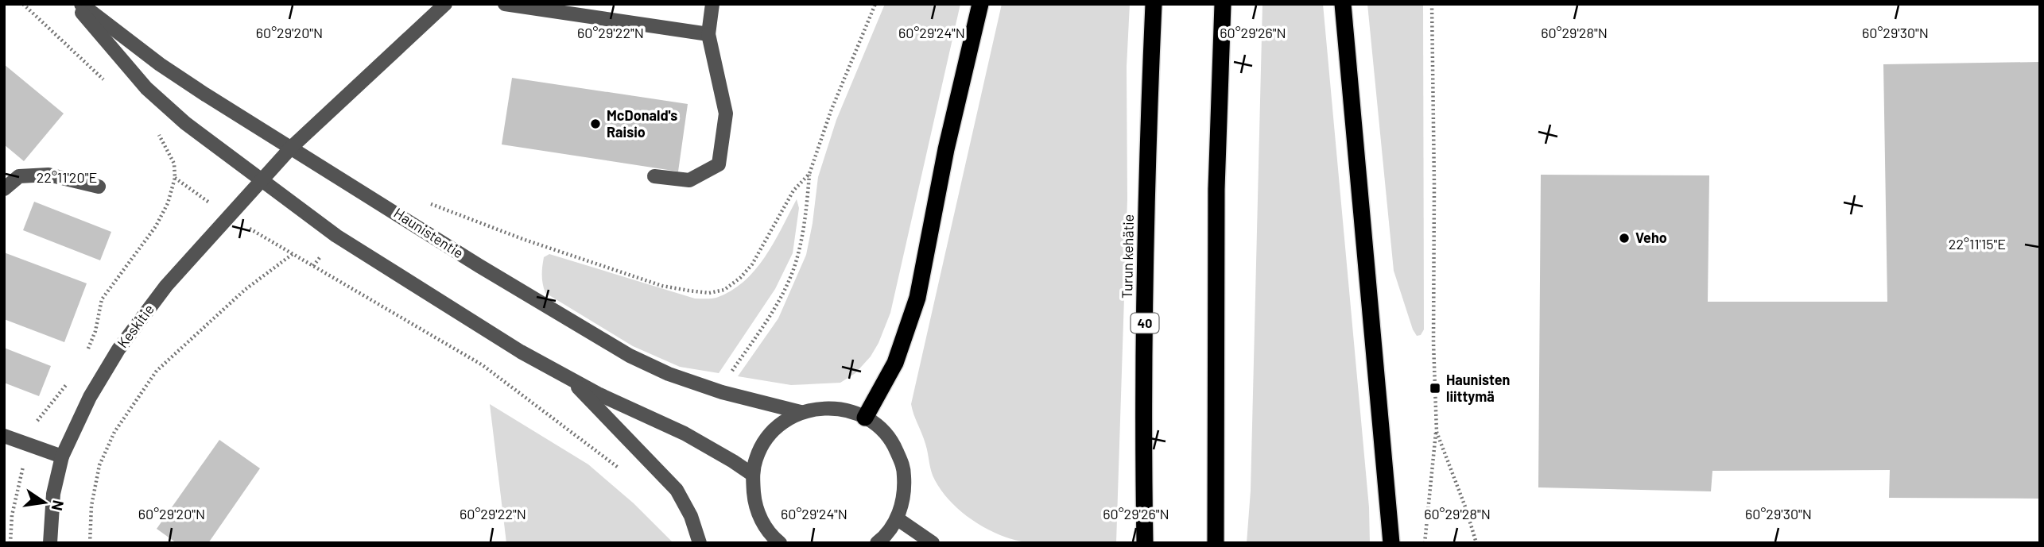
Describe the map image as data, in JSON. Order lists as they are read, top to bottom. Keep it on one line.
{"streets":{"highway":["Turun kehätie","40"],"street":["Haunistentie","Keskitie"]},"crossings":[["Haunistentie","Keskitie"]],"places":{"other":["McDonald's Raisio","Veho"],"transit":["Haunisten liittymä"]},"north":"right","coordinates":["60°29'20\"N","60°29'22\"N","60°29'26\"N","60°29'28\"N","60°29'30\"N","60°29'24\"N","22°11'20\"E","22°11'15\"E"]}
